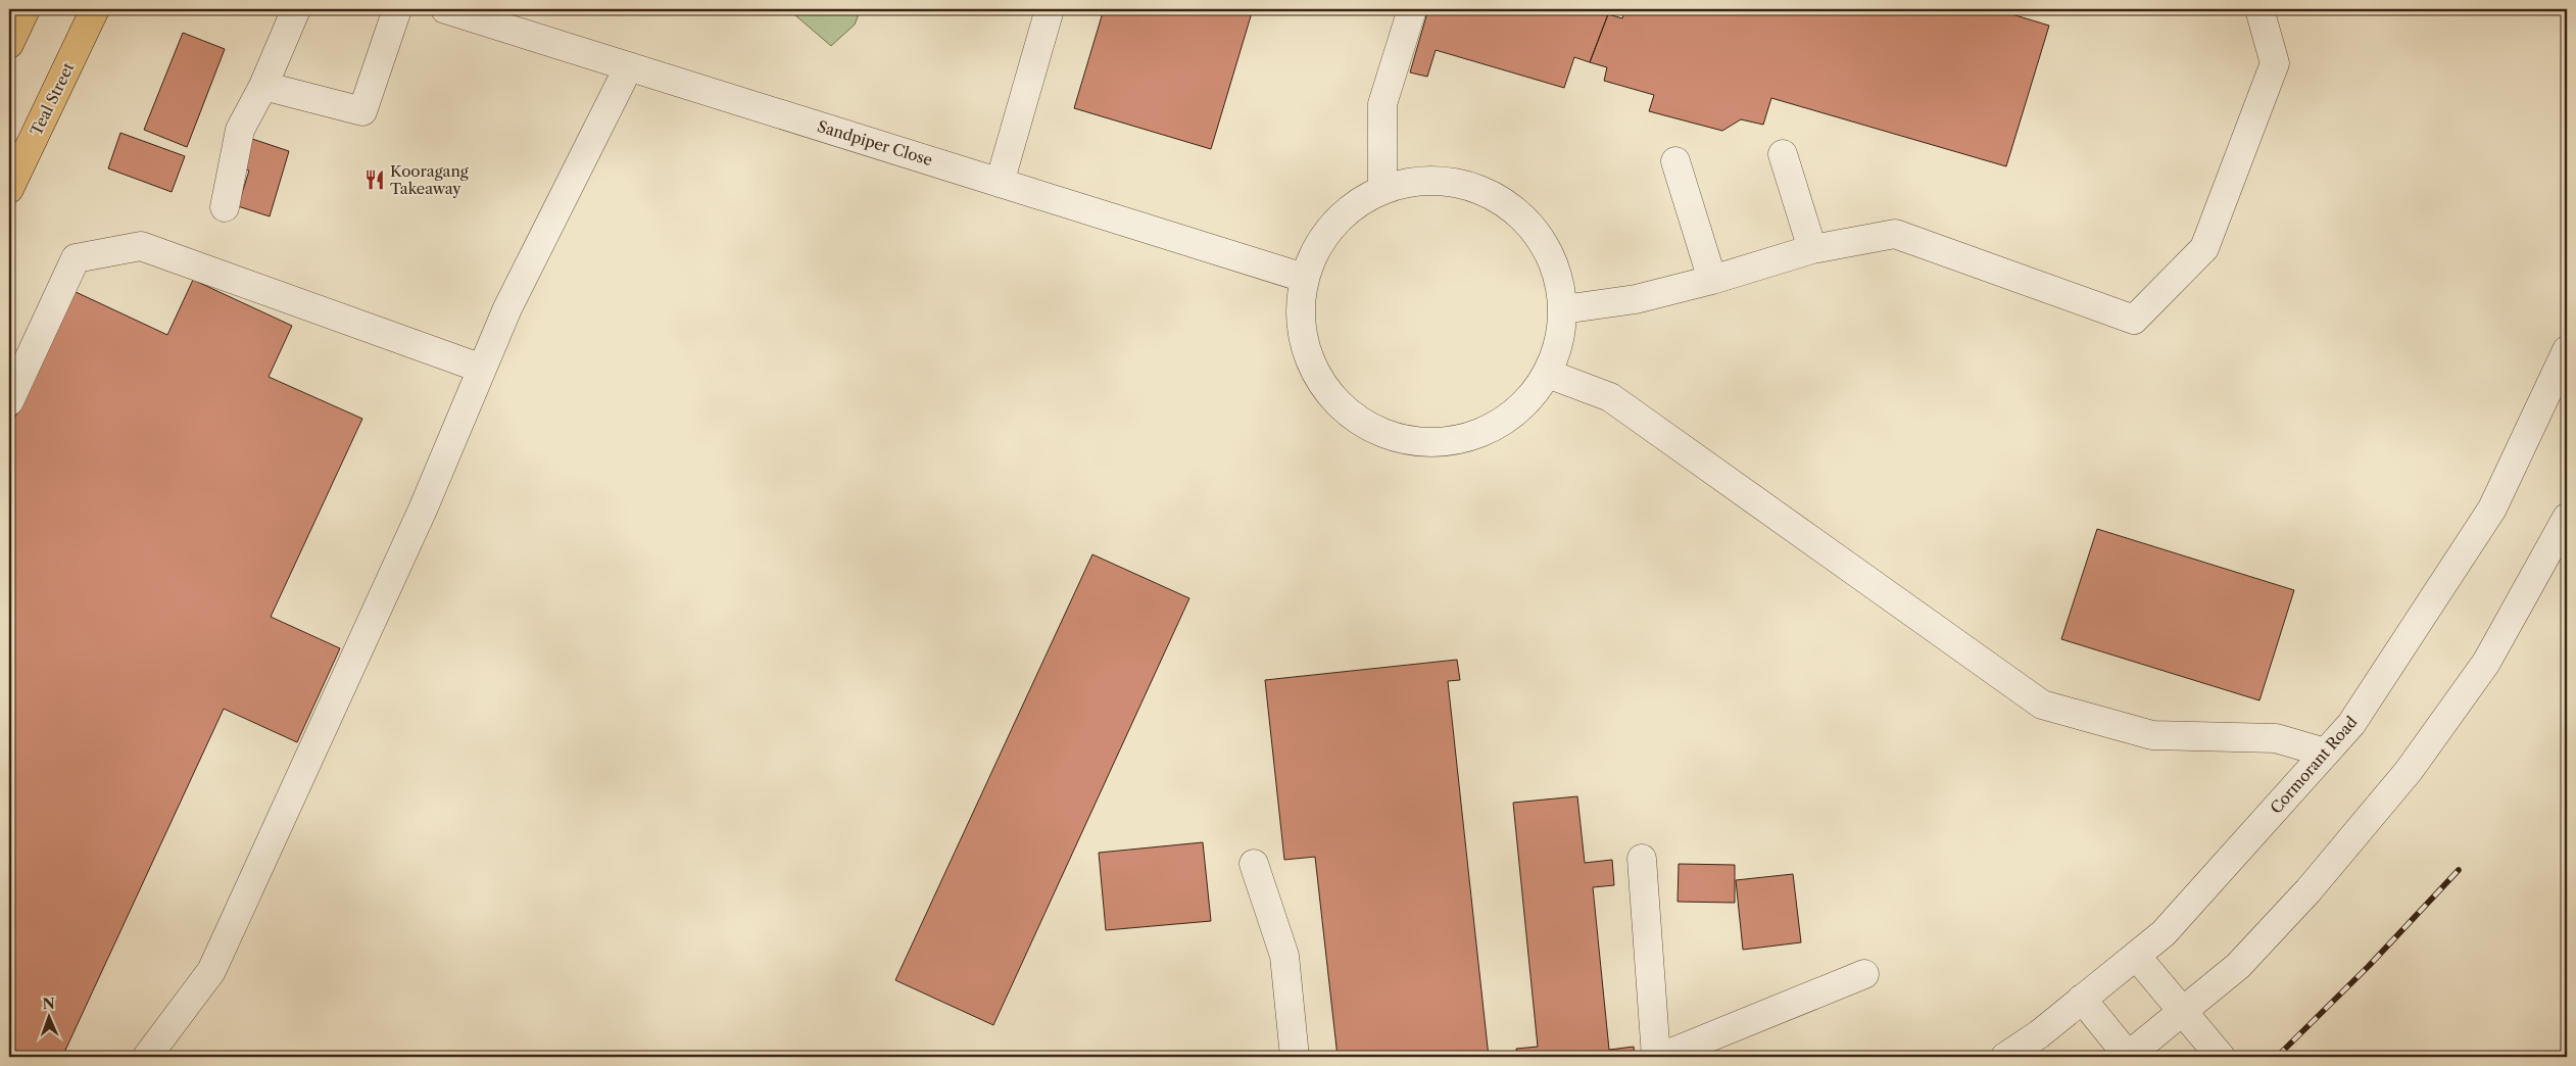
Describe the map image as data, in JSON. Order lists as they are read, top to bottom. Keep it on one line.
{"streets":{"main road":["Teal Street"],"street":["Sandpiper Close","Cormorant Road"]},"places":{"restaurant":["Kooragang Takeaway"]},"north":"top"}
